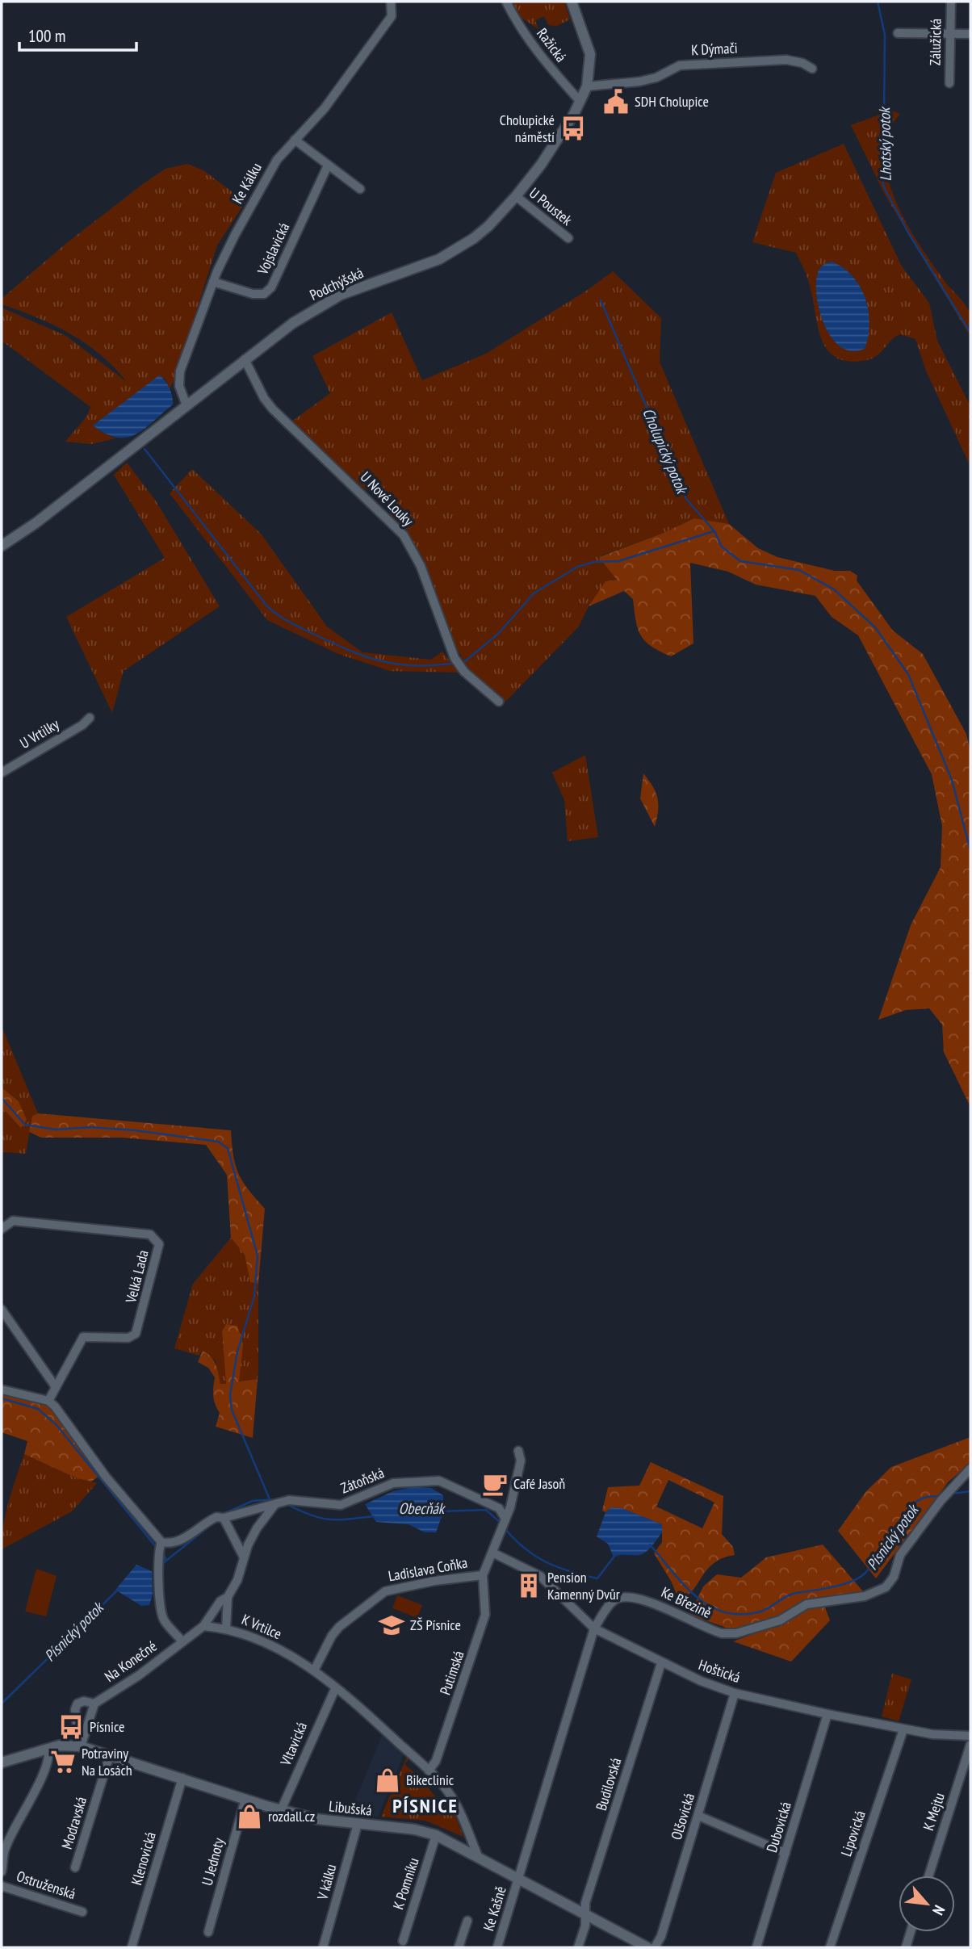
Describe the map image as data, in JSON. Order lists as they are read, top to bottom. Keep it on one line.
{"streets":{"street":["Zálužická","Ražická","K Dýmači","Ke Kálku","U Poustek","Vojslavická","Podchýšská","U Nové Louky","U Vrtilky","Velká Lada","Zátoňská","Ladislava Coňka","Ke Březině","K Vrtilce","Na Konečné","Hoštická","Putimská","Vltavická","Budilovská","Libušská","K Mejtu","Olšovická","Modravská","Dubovická","Lipovická","Klenovická","U Jednoty","V kálku","K Pomníku","Ostruženská","Ke Kašně"]},"crossings":[["Ražická","Podchýšská"],["K Dýmači","Podchýšská"],["Ke Kálku","Vojslavická"],["Ke Kálku","Podchýšská"],["U Poustek","Podchýšská"],["Podchýšská","U Nové Louky"],["Zátoňská","Putimská"],["Ladislava Coňka","K Vrtilce"],["Ladislava Coňka","Putimská"],["Ke Březině","Hoštická"],["Ke Březině","Libušská"],["Ke Březině","Ke Kašně"],["K Vrtilce","Putimská"],["K Vrtilce","Vltavická"],["K Vrtilce","Libušská"],["Na Konečné","Libušská"],["Hoštická","Putimská"],["Hoštická","Budilovská"],["Hoštická","Olšovická"],["Hoštická","Dubovická"],["Hoštická","Lipovická"],["Vltavická","Libušská"],["Budilovská","Libušská"],["Libušská","Modravská"],["Libušská","Klenovická"],["Libušská","U Jednoty"],["Libušská","V kálku"],["Libušská","K Pomníku"],["Libušská","Ke Kašně"]],"districts":["PÍSNICE"],"water":["Lhotský potok","Cholupický potok","Obecňák","Písnický potok"],"places":{"public building":["SDH Cholupice"],"bus stop":["Cholupické náměstí","Písnice"],"cafe":["Café Jasoň"],"building":["Pension Kamenný Dvůr"],"school or university":["ZŠ Písnice"],"supermarket":["Potraviny Na Losách"],"shop":["Bikeclinic","rozdall.cz"]},"scale_bar":"100 m","north":"bottom right"}
